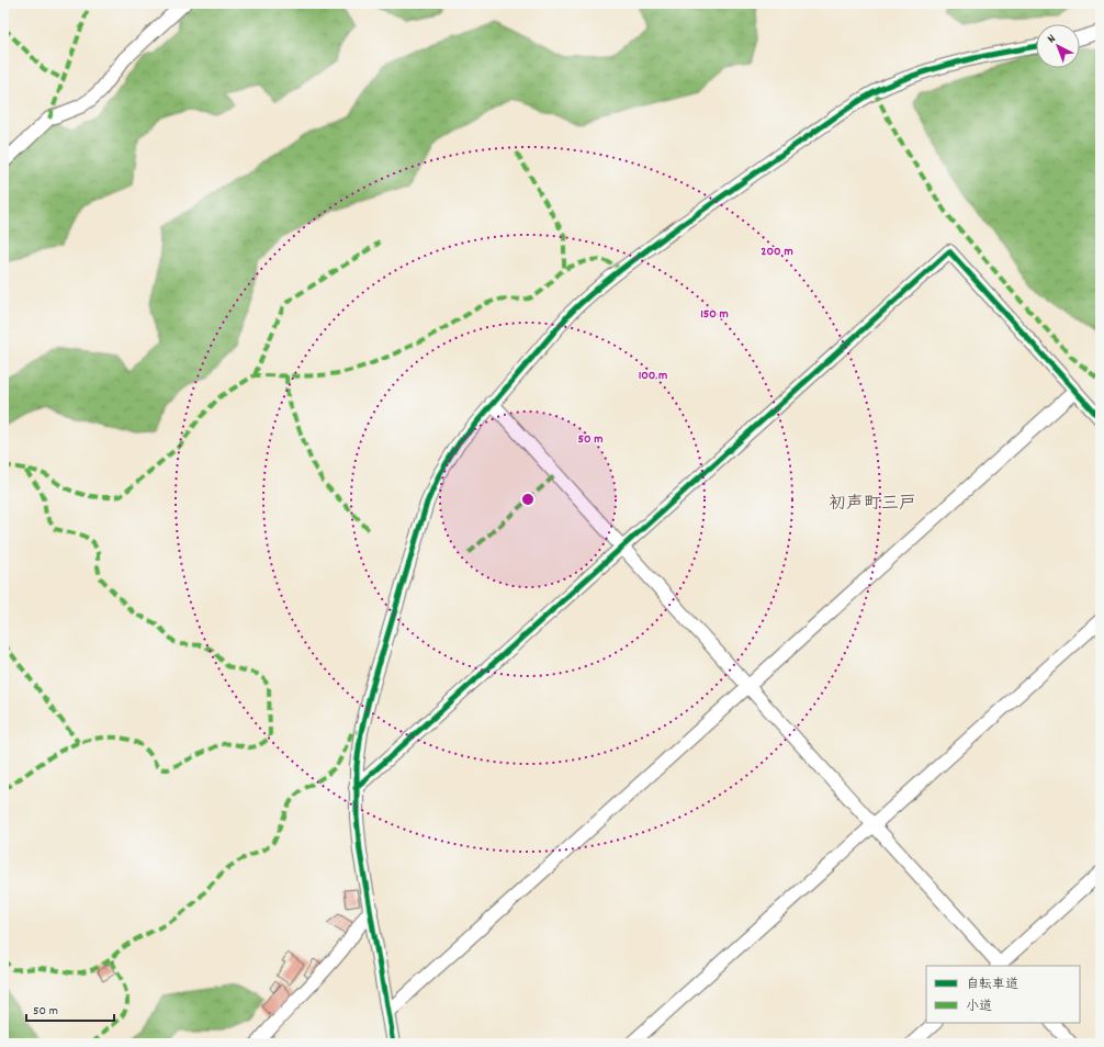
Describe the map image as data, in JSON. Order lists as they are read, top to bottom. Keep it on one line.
{"districts":["初声町三戸"],"legend":["自転車道","小道"],"scale_bar":"50 m","north":"top left","rings":["200 m","150 m","100 m","50 m"]}
